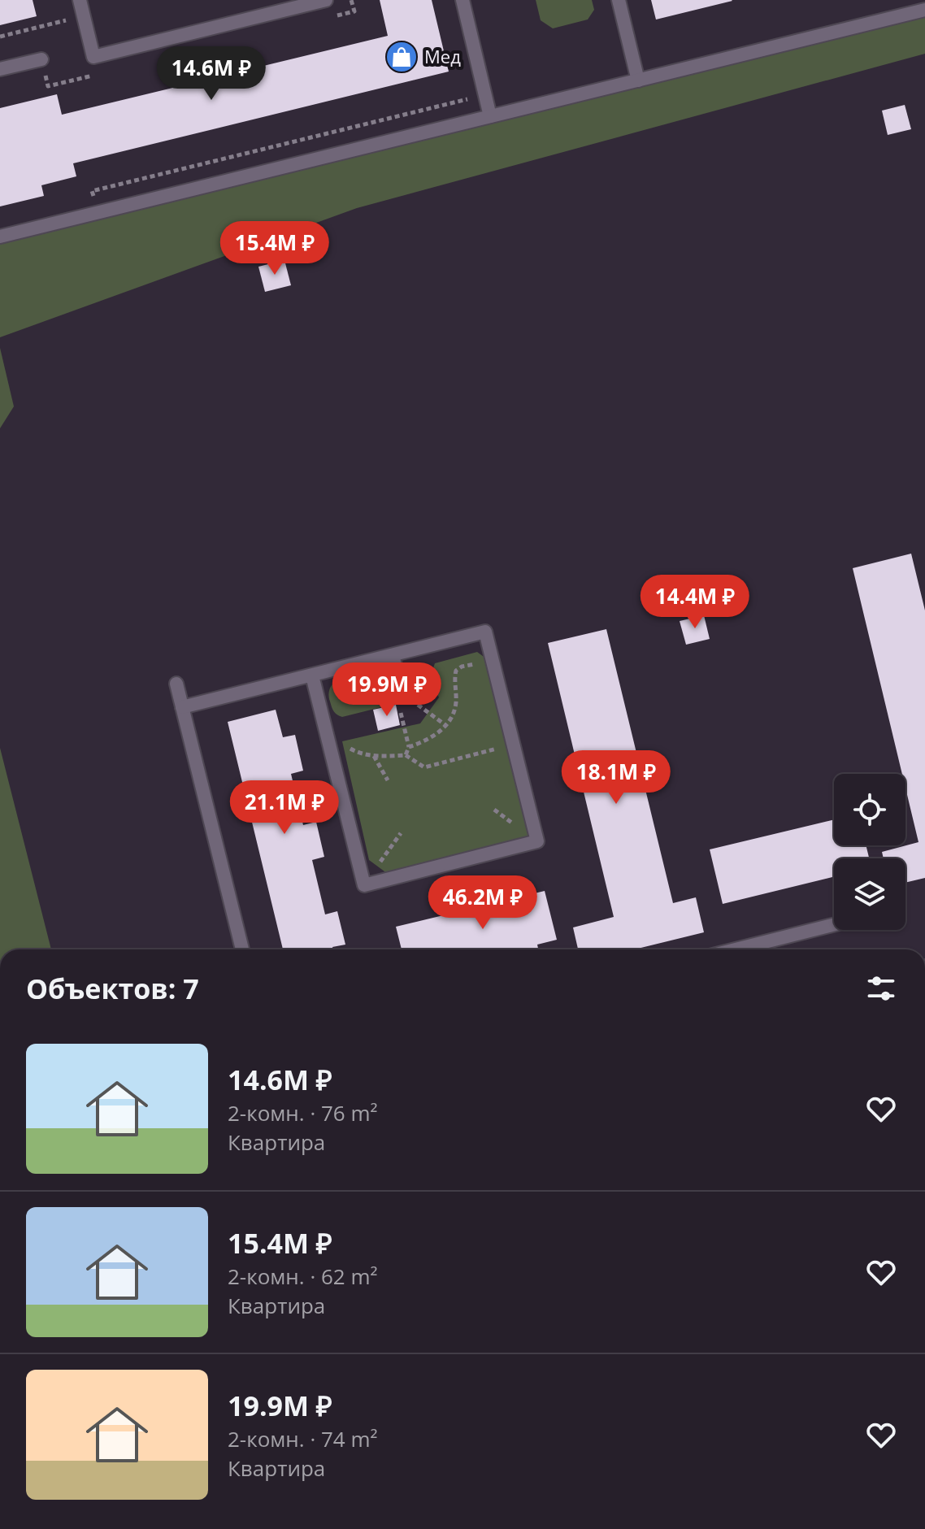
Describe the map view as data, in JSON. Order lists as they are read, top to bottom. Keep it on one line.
{"places":{"shop":["Мед"]},"page":{"price":["14.6M ₽","15.4M ₽","14.4M ₽","19.9M ₽","18.1M ₽","21.1M ₽","46.2M ₽"],"heading":"Объектов: 7","list":[{"name":"14.6M ₽","note":"2-комн. · 76 m² · Квартира"},{"name":"15.4M ₽","note":"2-комн. · 62 m² · Квартира"},{"name":"19.9M ₽","note":"2-комн. · 74 m² · Квартира"}]}}
